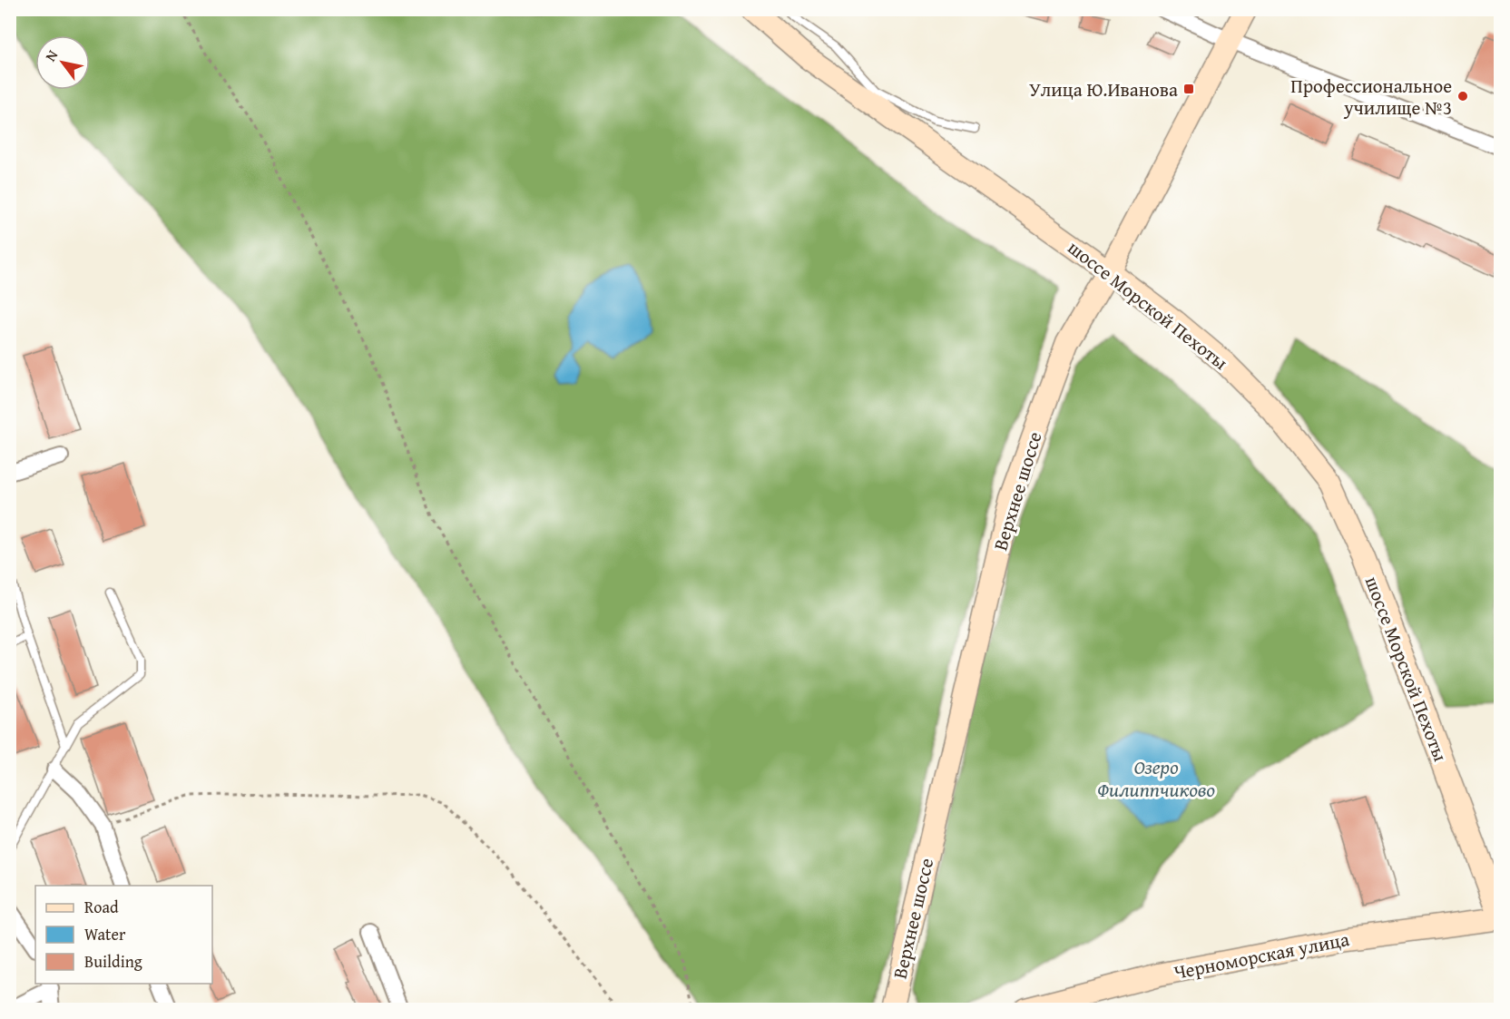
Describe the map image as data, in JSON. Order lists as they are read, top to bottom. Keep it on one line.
{"streets":{"street":["шоссе Морской Пехоты","Верхнее шоссе","Черноморская улица"]},"crossings":[["шоссе Морской Пехоты","Верхнее шоссе"],["шоссе Морской Пехоты","Черноморская улица"]],"water":["Озеро Филиппчиково"],"places":{"transit":["Улица Ю.Иванова"],"other":["Профессиональное училище №3"]},"legend":["Road","Water","Building"],"north":"top left"}
